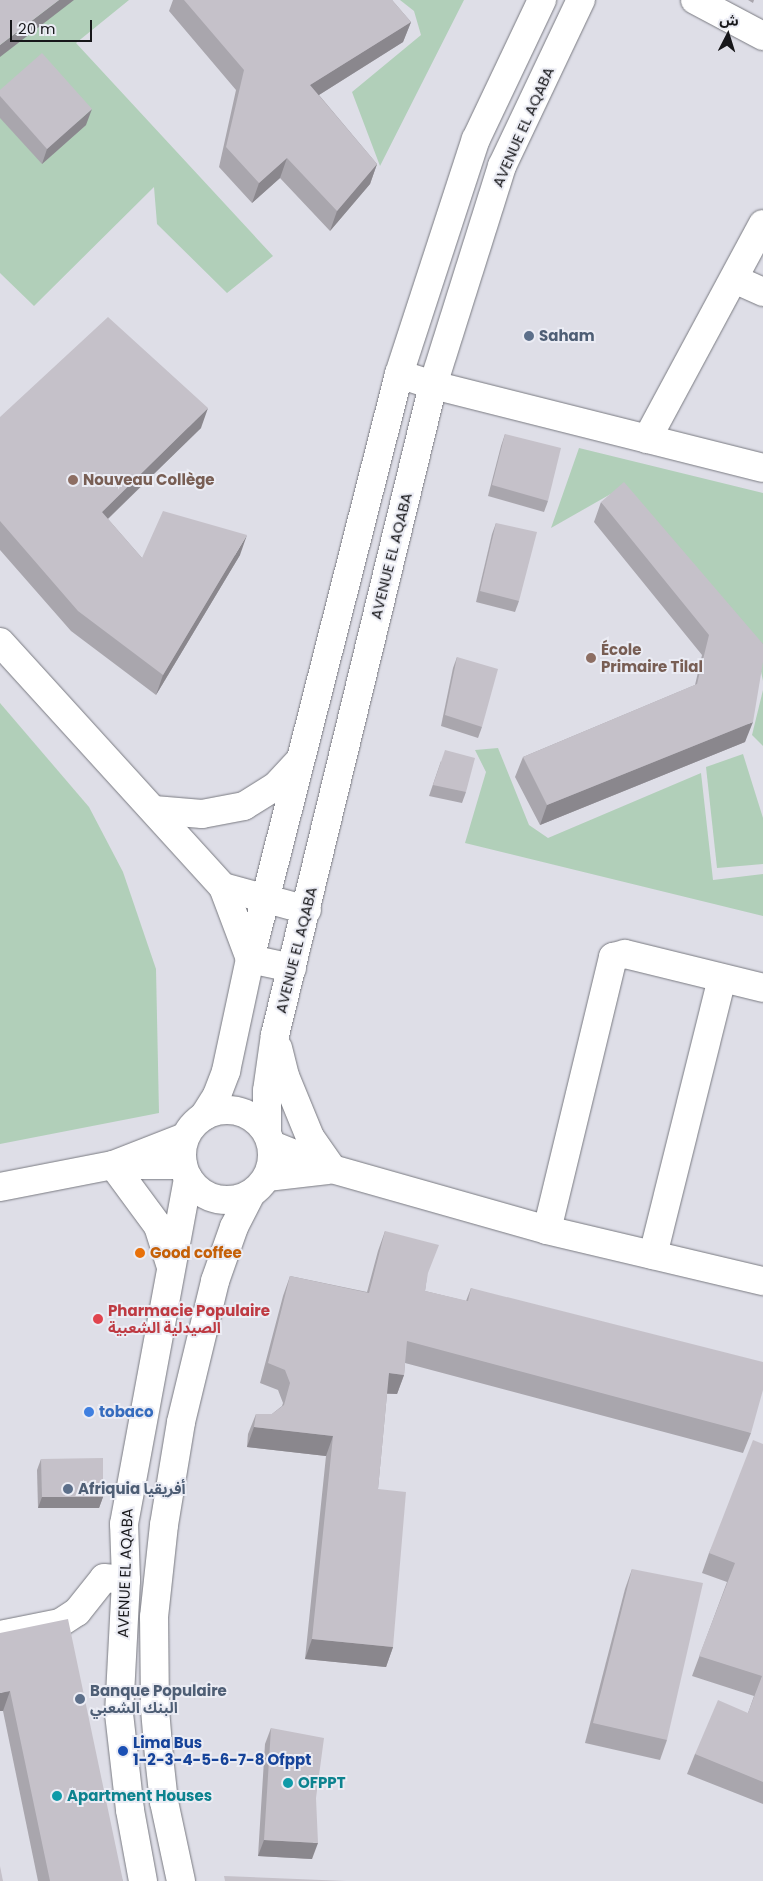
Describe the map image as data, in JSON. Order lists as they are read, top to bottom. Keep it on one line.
{"streets":{"main road":["AVENUE EL AQABA"]},"places":["Saham","Nouveau Collège","École Primaire Tilal","Good coffee","Pharmacie Populaire الصيدلية الشعبية","tobaco","Afriquia أفريقيا","Banque Populaire البنك الشعبي","Lima Bus 1-2-3-4-5-6-7-8 Ofppt","OFPPT","Apartment Houses"],"scale_bar":"20 m","north":"top"}
